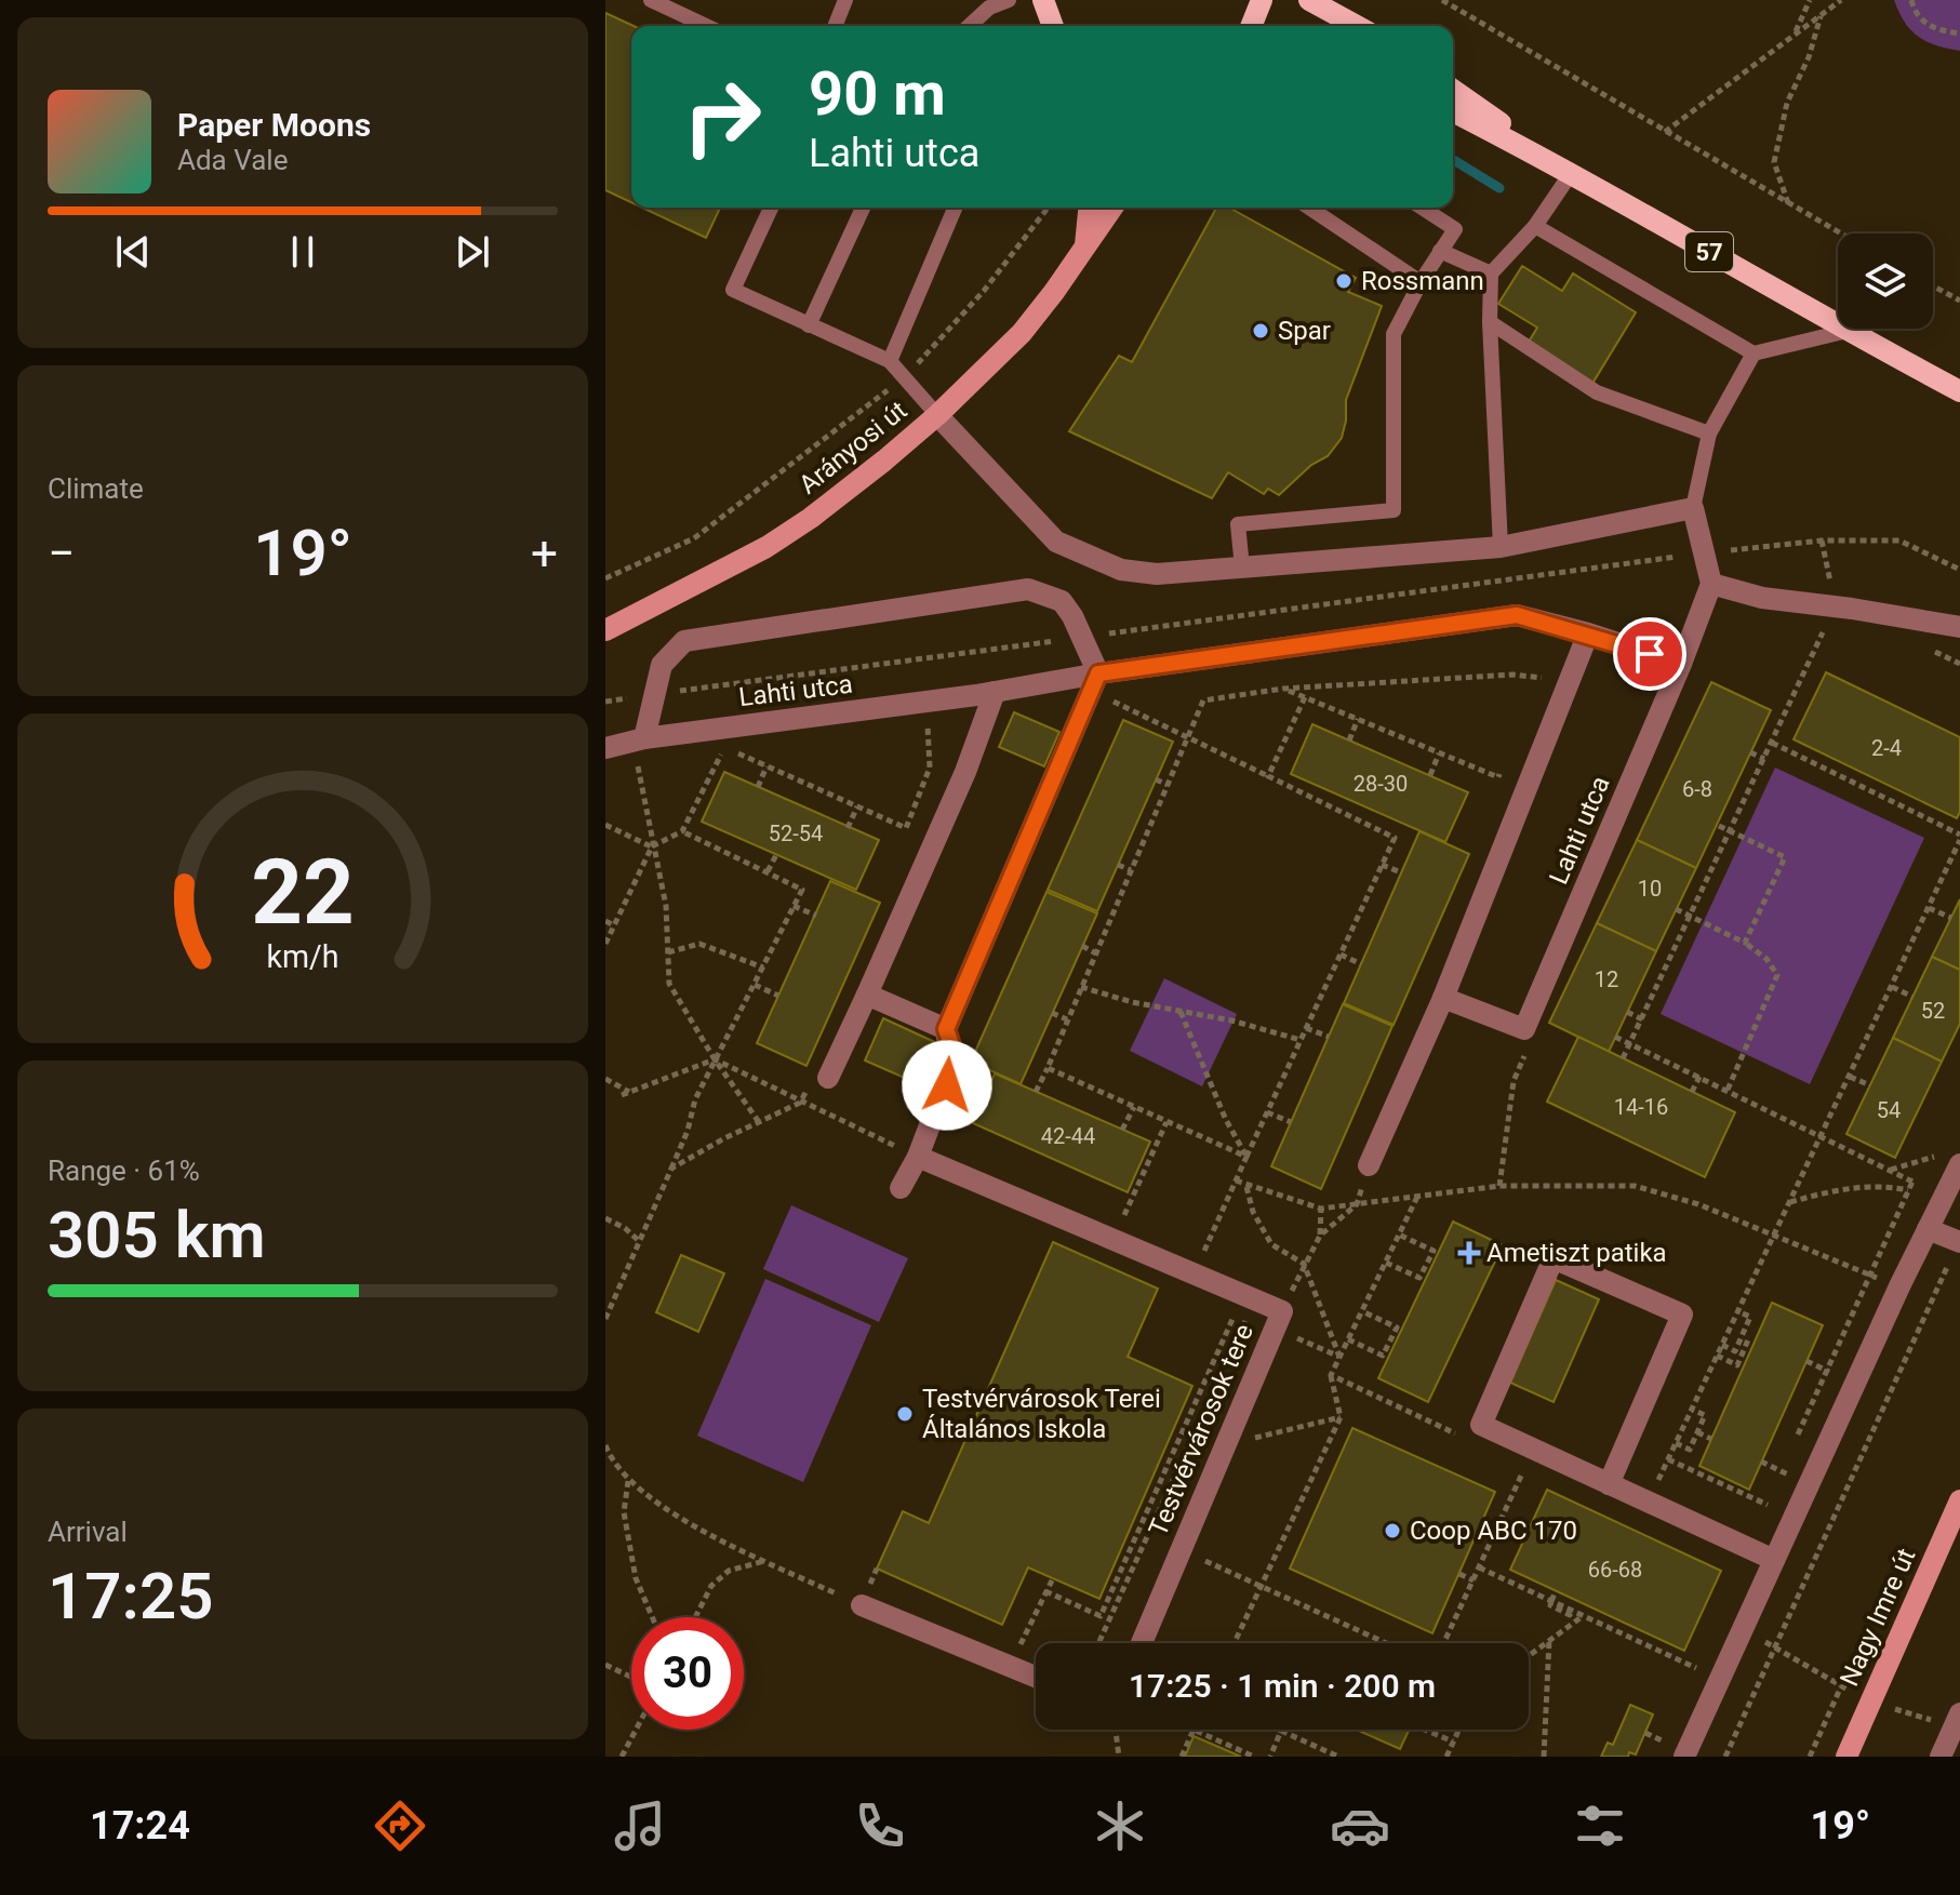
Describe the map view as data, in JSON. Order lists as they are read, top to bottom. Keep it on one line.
{"streets":{"main road":["57","Arányosi út","Nagy Imre út"],"street":["Lahti utca","Testvérvárosok tere"]},"places":{"other":["Rossmann","Spar","Testvérvárosok Terei Általános Iskola","Coop ABC 170"],"health":["Ametiszt patika"]},"house_numbers":["2-4","28-30","6-8","52-54","10","12","52","14-16","54","42-44","66-68"],"page":{"turn":["90 m","Lahti utca"],"song":["Paper Moons","Ada Vale"],"tile":["Climate",["Range · 61%","305 km"],["Arrival","17:25"]],"heat":["−","19°","+"],"limit":"30","trip":"17:25 · 1 min · 200 m","tabs":["17:24","19°"],"gauge":["22","km/h"]}}
